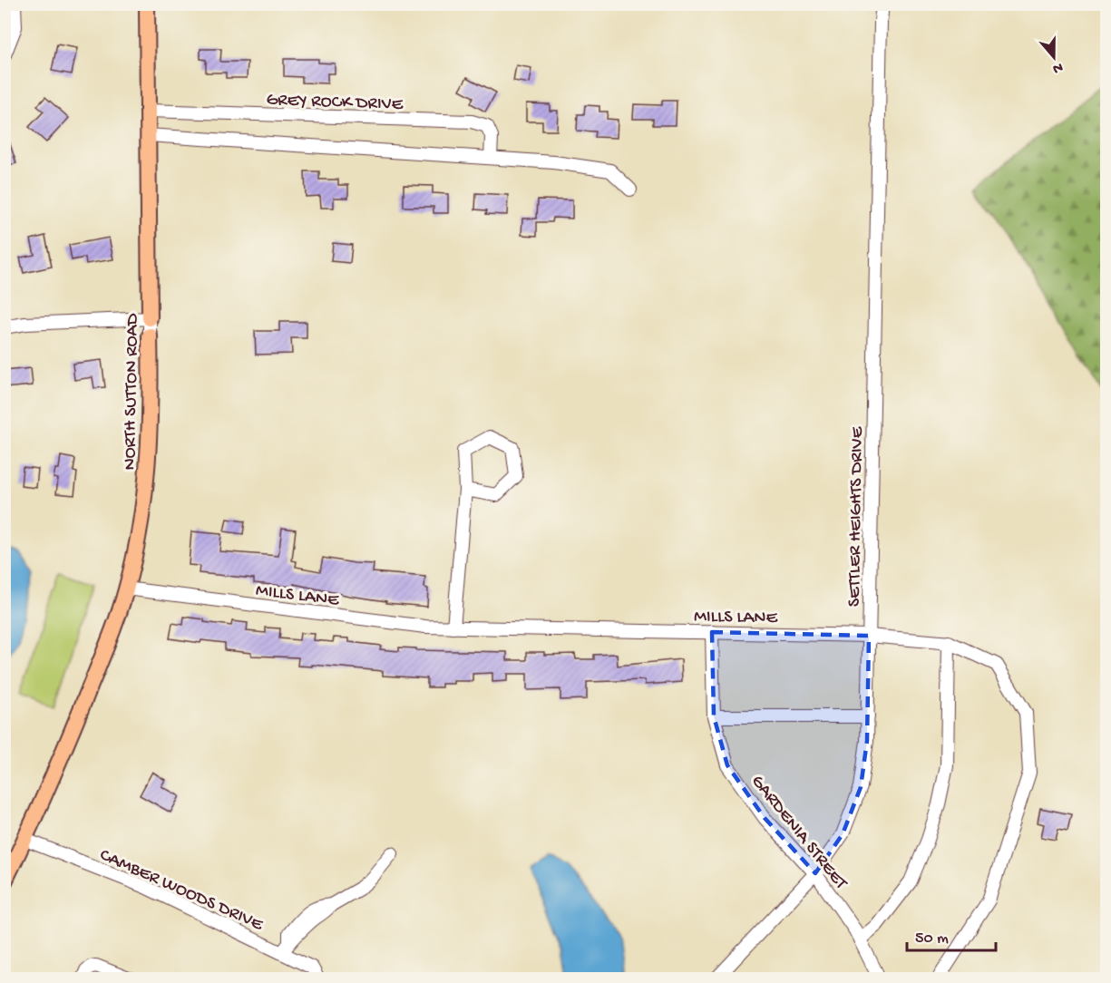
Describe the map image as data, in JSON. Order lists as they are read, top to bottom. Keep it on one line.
{"streets":{"main road":["NORTH SUTTON ROAD"],"street":["GREY ROCK DRIVE","SETTLER HEIGHTS DRIVE","MILLS LANE","GARDENIA STREET","CAMBER WOODS DRIVE"]},"crossings":[["GREY ROCK DRIVE","NORTH SUTTON ROAD"],["NORTH SUTTON ROAD","MILLS LANE"],["NORTH SUTTON ROAD","CAMBER WOODS DRIVE"],["SETTLER HEIGHTS DRIVE","MILLS LANE"],["SETTLER HEIGHTS DRIVE","GARDENIA STREET"],["MILLS LANE","GARDENIA STREET"]],"scale_bar":"50 m","north":"bottom"}
